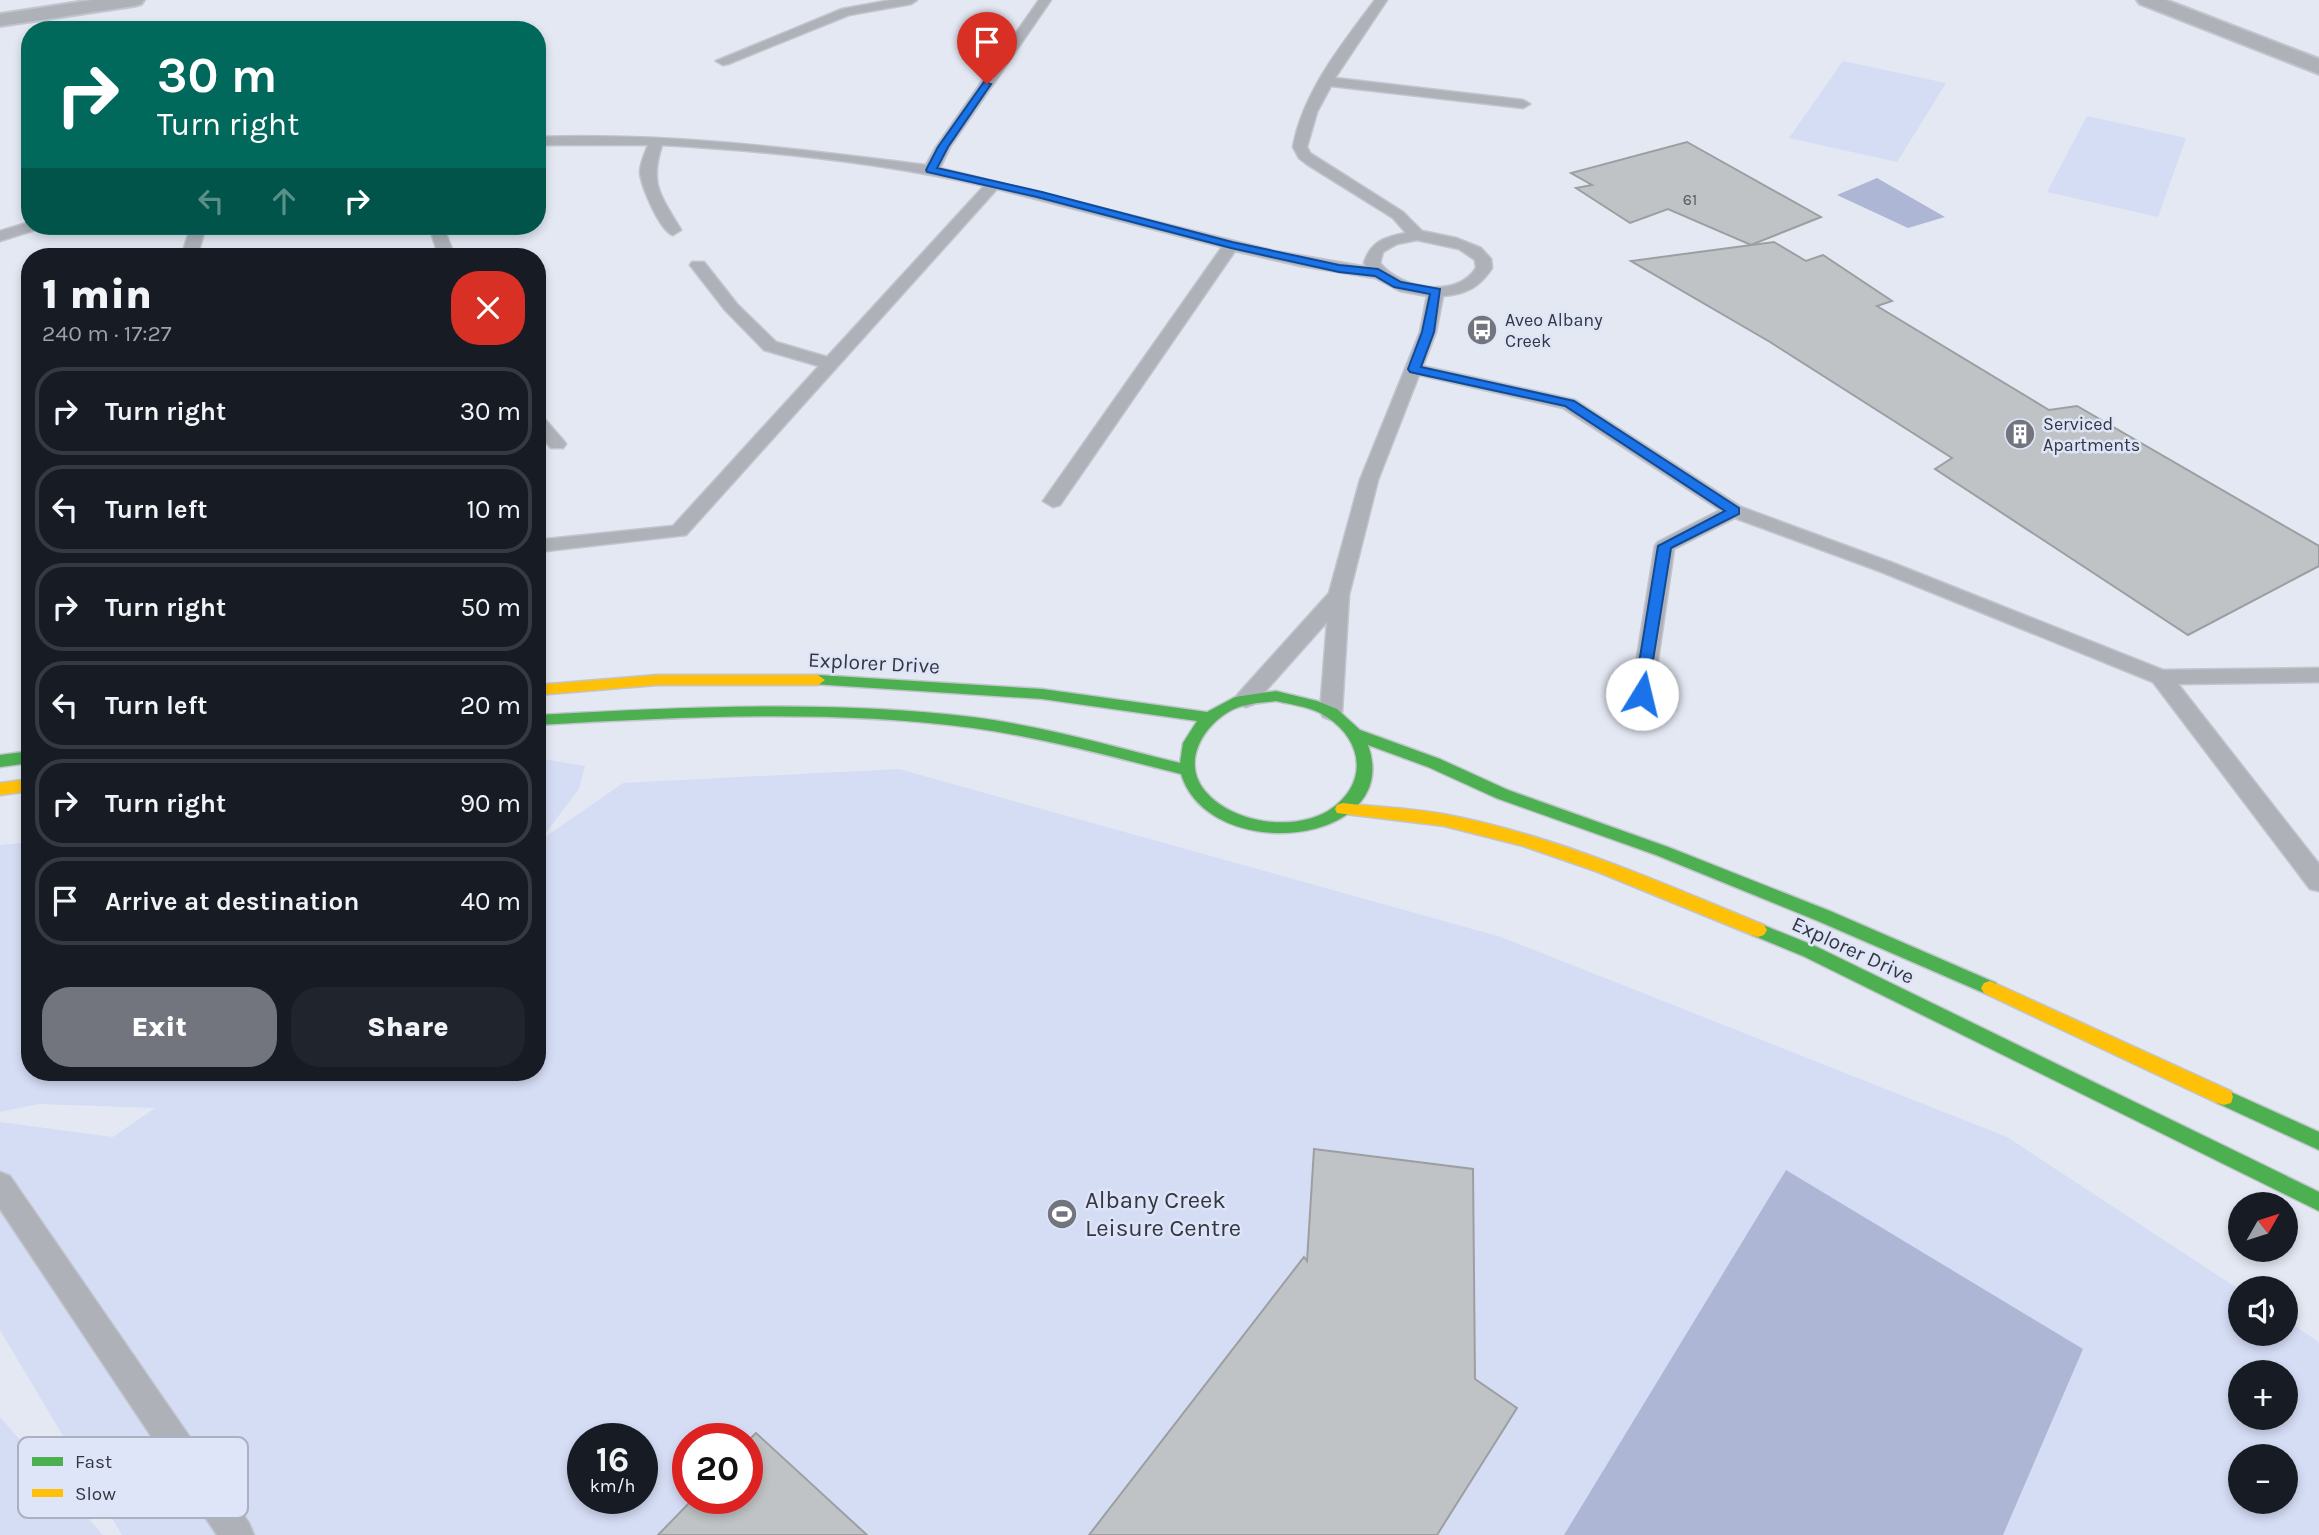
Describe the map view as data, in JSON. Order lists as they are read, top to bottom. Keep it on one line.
{"streets":{"street":["Explorer Drive"]},"places":{"bus stop":["Aveo Albany Creek"],"building":["Serviced Apartments"],"sports":["Albany Creek Leisure Centre"]},"house_numbers":["61"],"legend":["Fast","Slow"],"north":"top right","page":{"turn":["30 m","Turn right"],"heading":["1 min","240 m · 17:27"],"list":[{"name":"Turn right","value":"30 m"},{"name":"Turn left","value":"10 m"},{"name":"Turn right","value":"50 m"},{"name":"Turn left","value":"20 m"},{"name":"Turn right","value":"90 m"},{"name":"Arrive at destination","value":"40 m"}],"buttons":["Exit","Share"],"map_buttons":["+","−"],"speed":"16 km/h","limit":"20"}}
